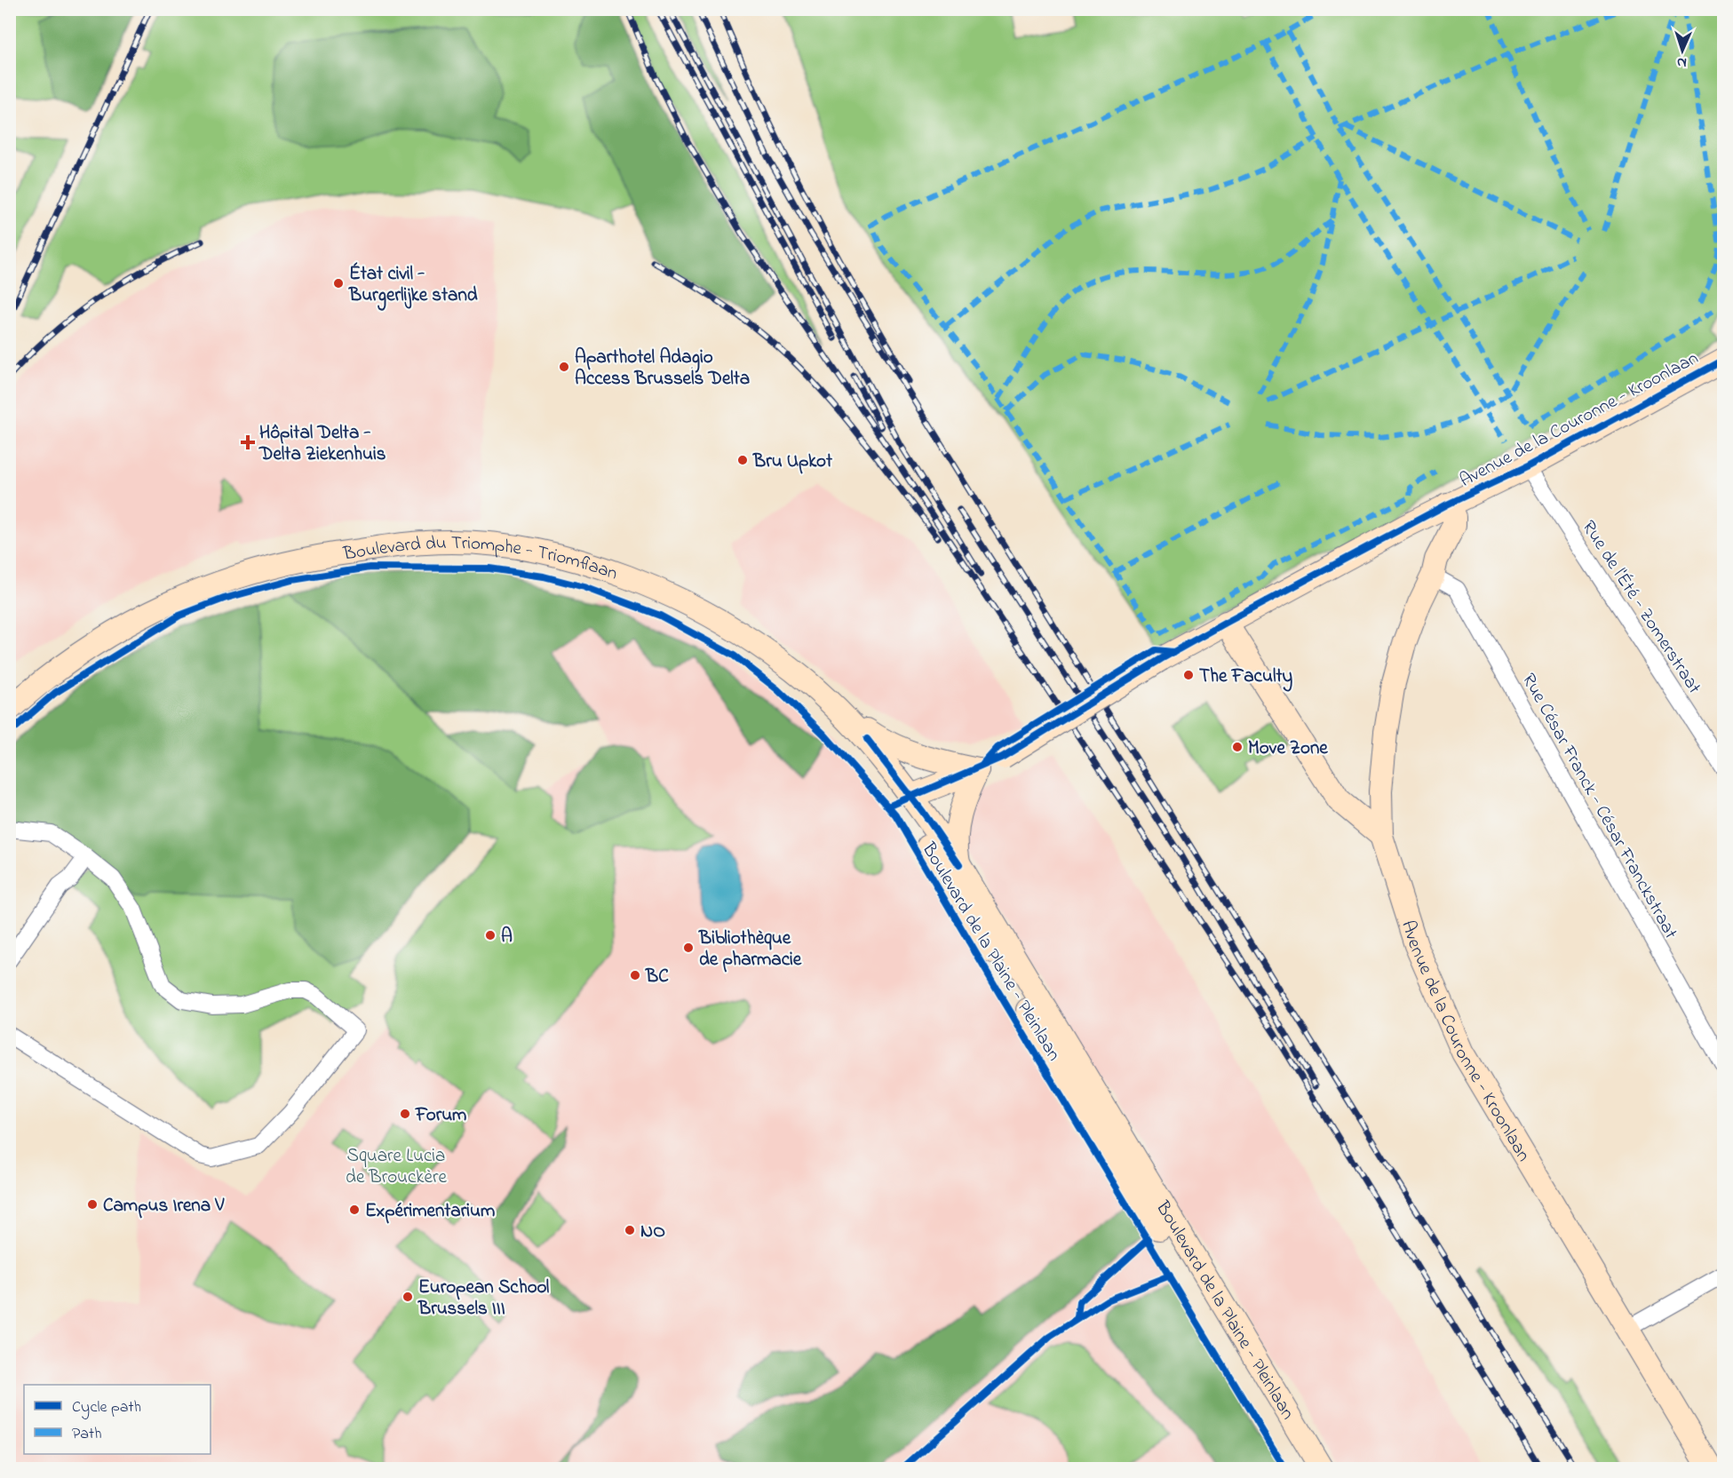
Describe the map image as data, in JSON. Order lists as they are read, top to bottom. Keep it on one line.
{"streets":{"street":["Avenue de la Couronne - Kroonlaan","Boulevard du Triomphe - Triomflaan","Rue de l'Été - Zomerstraat","Rue César Franck - César Franckstraat","Boulevard de la Plaine - Pleinlaan"]},"crossings":[["Avenue de la Couronne - Kroonlaan","Rue de l'Été - Zomerstraat"],["Avenue de la Couronne - Kroonlaan","Rue César Franck - César Franckstraat"],["Boulevard du Triomphe - Triomflaan","Boulevard de la Plaine - Pleinlaan"]],"parks":["Square Lucia de Brouckère"],"places":{"other":["État civil - Burgerlijke stand","Aparthotel Adagio Access Brussels Delta","Bru Upkot","The Faculty","Move Zone","A","Bibliothèque de pharmacie","BC","Forum","Campus Irena V","Expérimentarium","NO","European School Brussels III"],"health":["Hôpital Delta - Delta Ziekenhuis"]},"legend":["Cycle path","Path"],"north":"bottom"}
